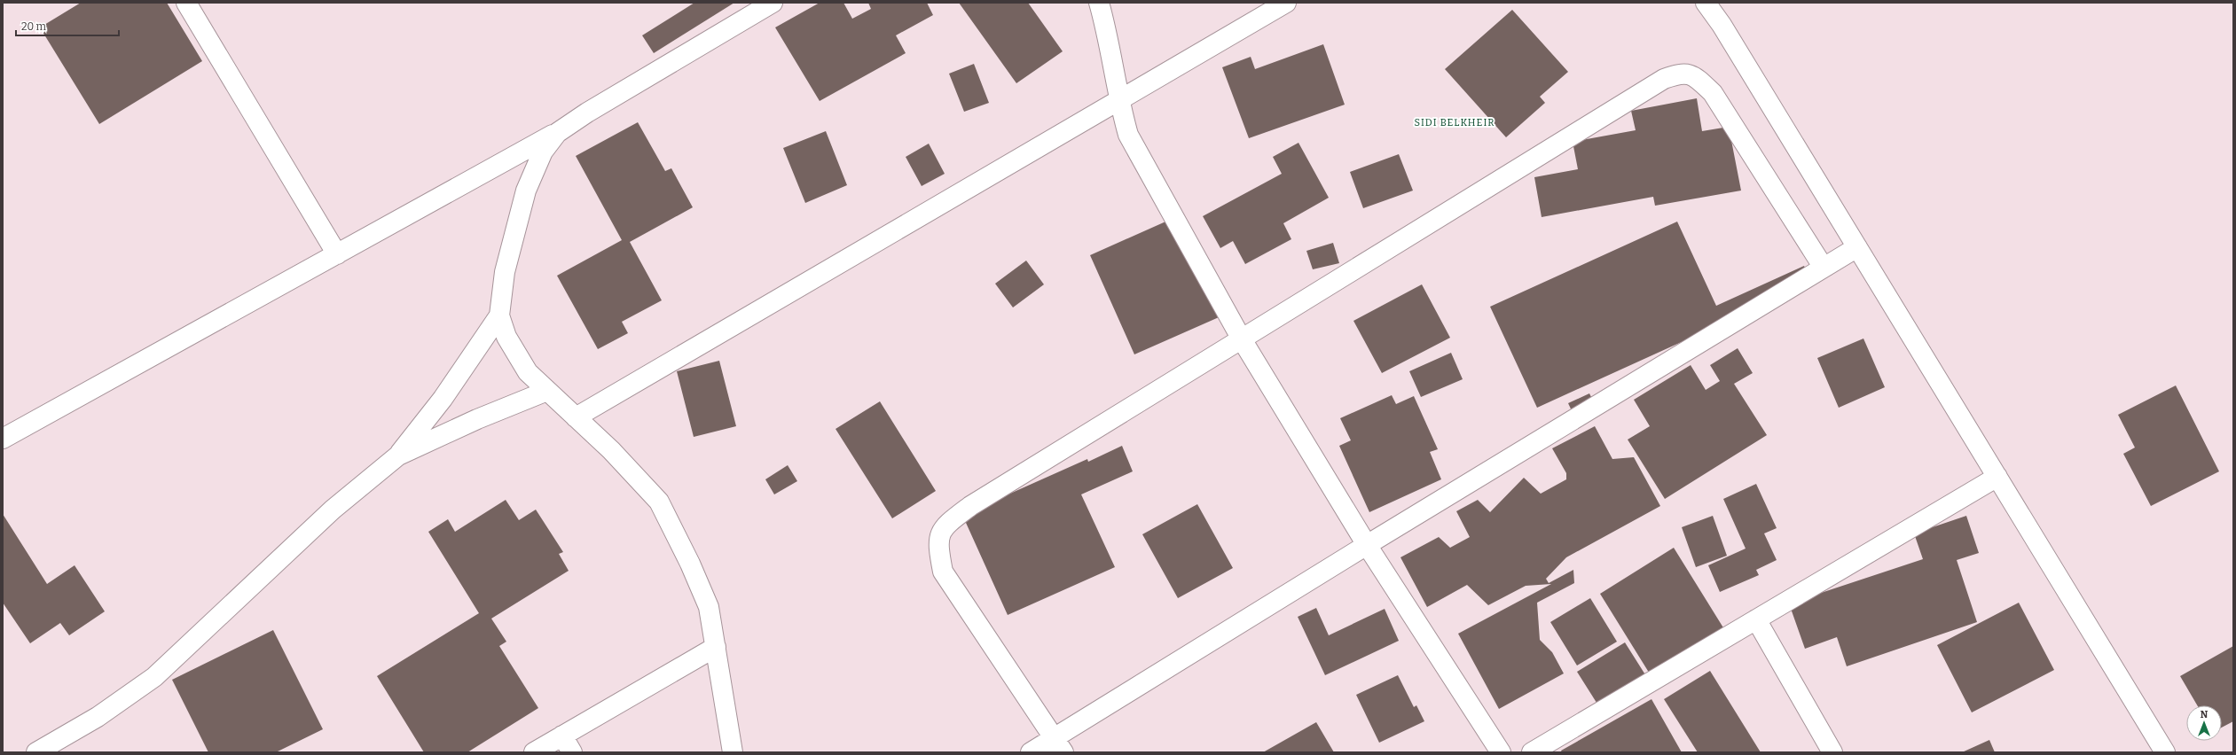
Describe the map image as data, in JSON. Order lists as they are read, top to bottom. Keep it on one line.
{"districts":["SIDI BELKHEIR"],"scale_bar":"20 m","north":"top"}
